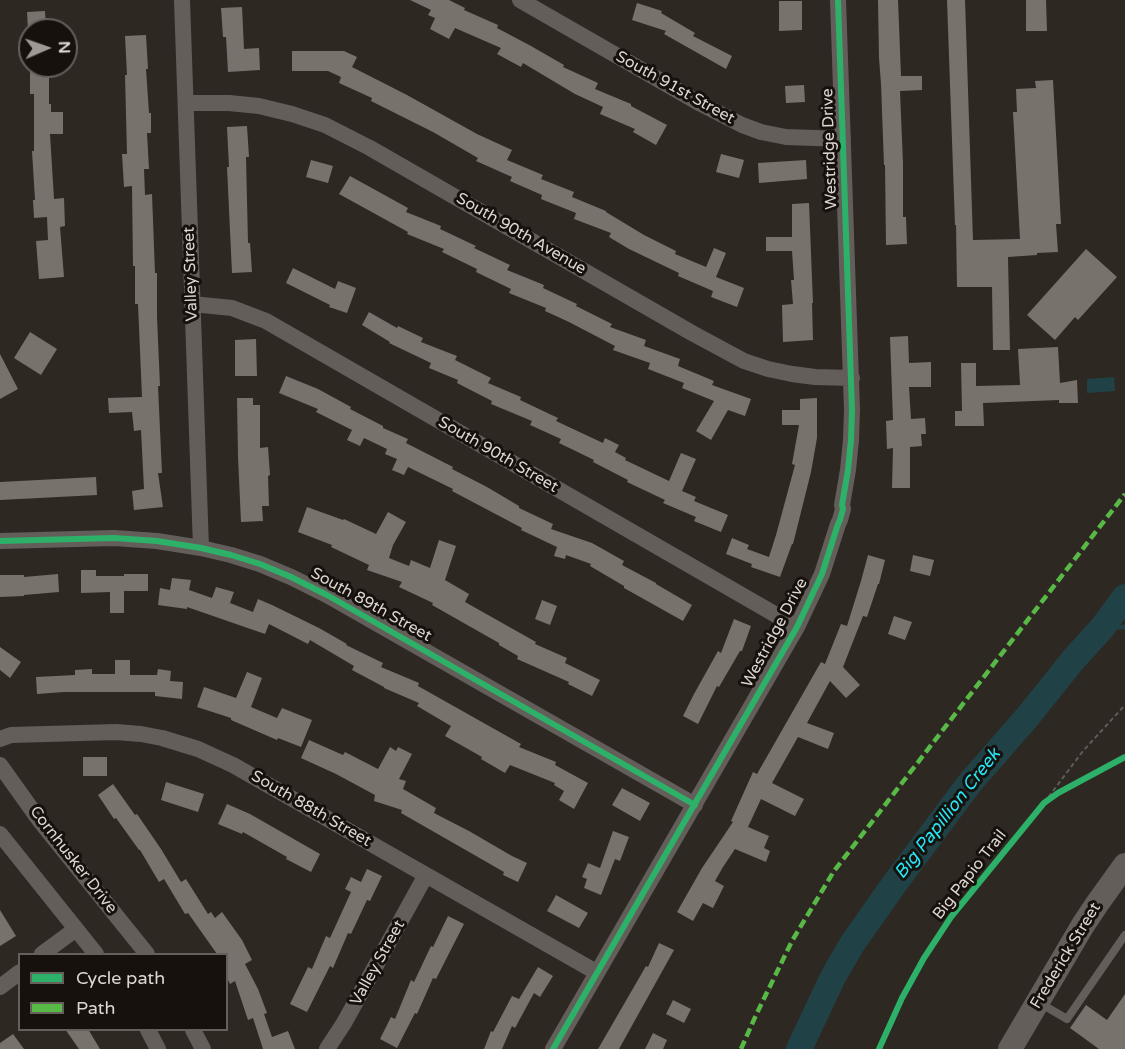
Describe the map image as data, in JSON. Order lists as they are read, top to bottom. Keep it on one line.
{"streets":{"main road":["Frederick Street"],"street":["South 91st Street","Westridge Drive","South 90th Avenue","Valley Street","South 90th Street","South 89th Street","South 88th Street","Cornhusker Drive"],"cycle path":["Big Papio Trail"]},"crossings":[["South 91st Street","Westridge Drive"],["Westridge Drive","South 90th Avenue"],["Westridge Drive","South 90th Street"],["Westridge Drive","South 89th Street"],["Westridge Drive","South 88th Street"],["South 90th Avenue","Valley Street"],["Valley Street","South 90th Street"],["Valley Street","South 89th Street"],["Valley Street","South 88th Street"]],"water":["Big Papillion Creek"],"legend":["Cycle path","Path"],"north":"right"}
